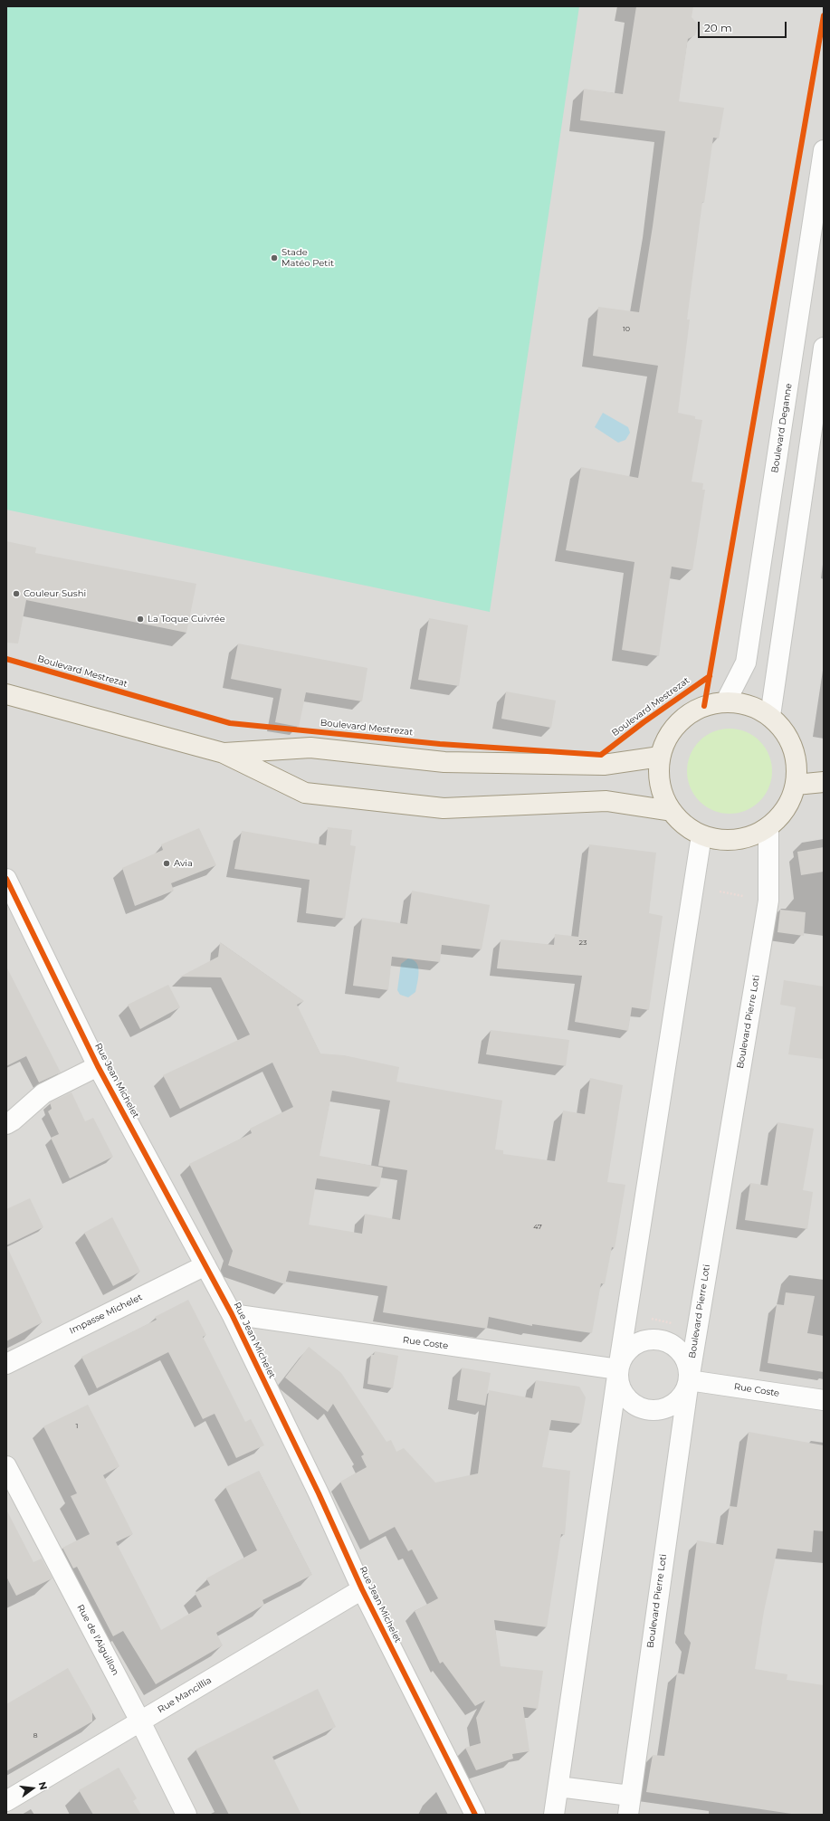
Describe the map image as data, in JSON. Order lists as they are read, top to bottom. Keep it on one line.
{"streets":{"street":["Boulevard Deganne","Boulevard Pierre Loti","Rue Jean Michelet","Impasse Michelet","Rue Coste","Rue de l'Aiguillon","Rue Mancillia"],"cycle path":["Boulevard Mestrezat"]},"crossings":[["Boulevard Pierre Loti","Rue Coste"],["Rue Jean Michelet","Impasse Michelet"],["Rue Jean Michelet","Rue Coste"],["Rue Jean Michelet","Rue Mancillia"],["Rue de l'Aiguillon","Rue Mancillia"]],"places":["Stade Matéo Petit","Couleur Sushi","La Toque Cuivrée","Avia"],"house_numbers":["10","23","47","1","8"],"scale_bar":"20 m","north":"right"}
